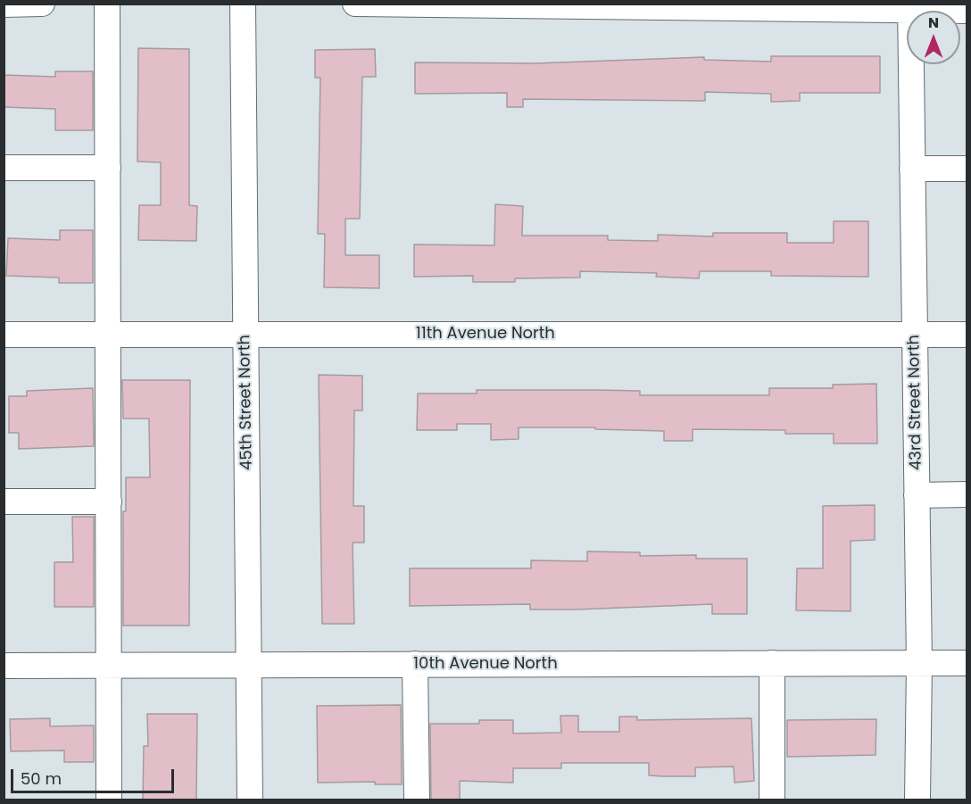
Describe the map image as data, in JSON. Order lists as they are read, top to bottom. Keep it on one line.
{"streets":{"street":["11th Avenue North","45th Street North","43rd Street North","10th Avenue North"]},"crossings":[["11th Avenue North","45th Street North"],["11th Avenue North","43rd Street North"],["45th Street North","10th Avenue North"],["43rd Street North","10th Avenue North"]],"scale_bar":"50 m","north":"top"}
